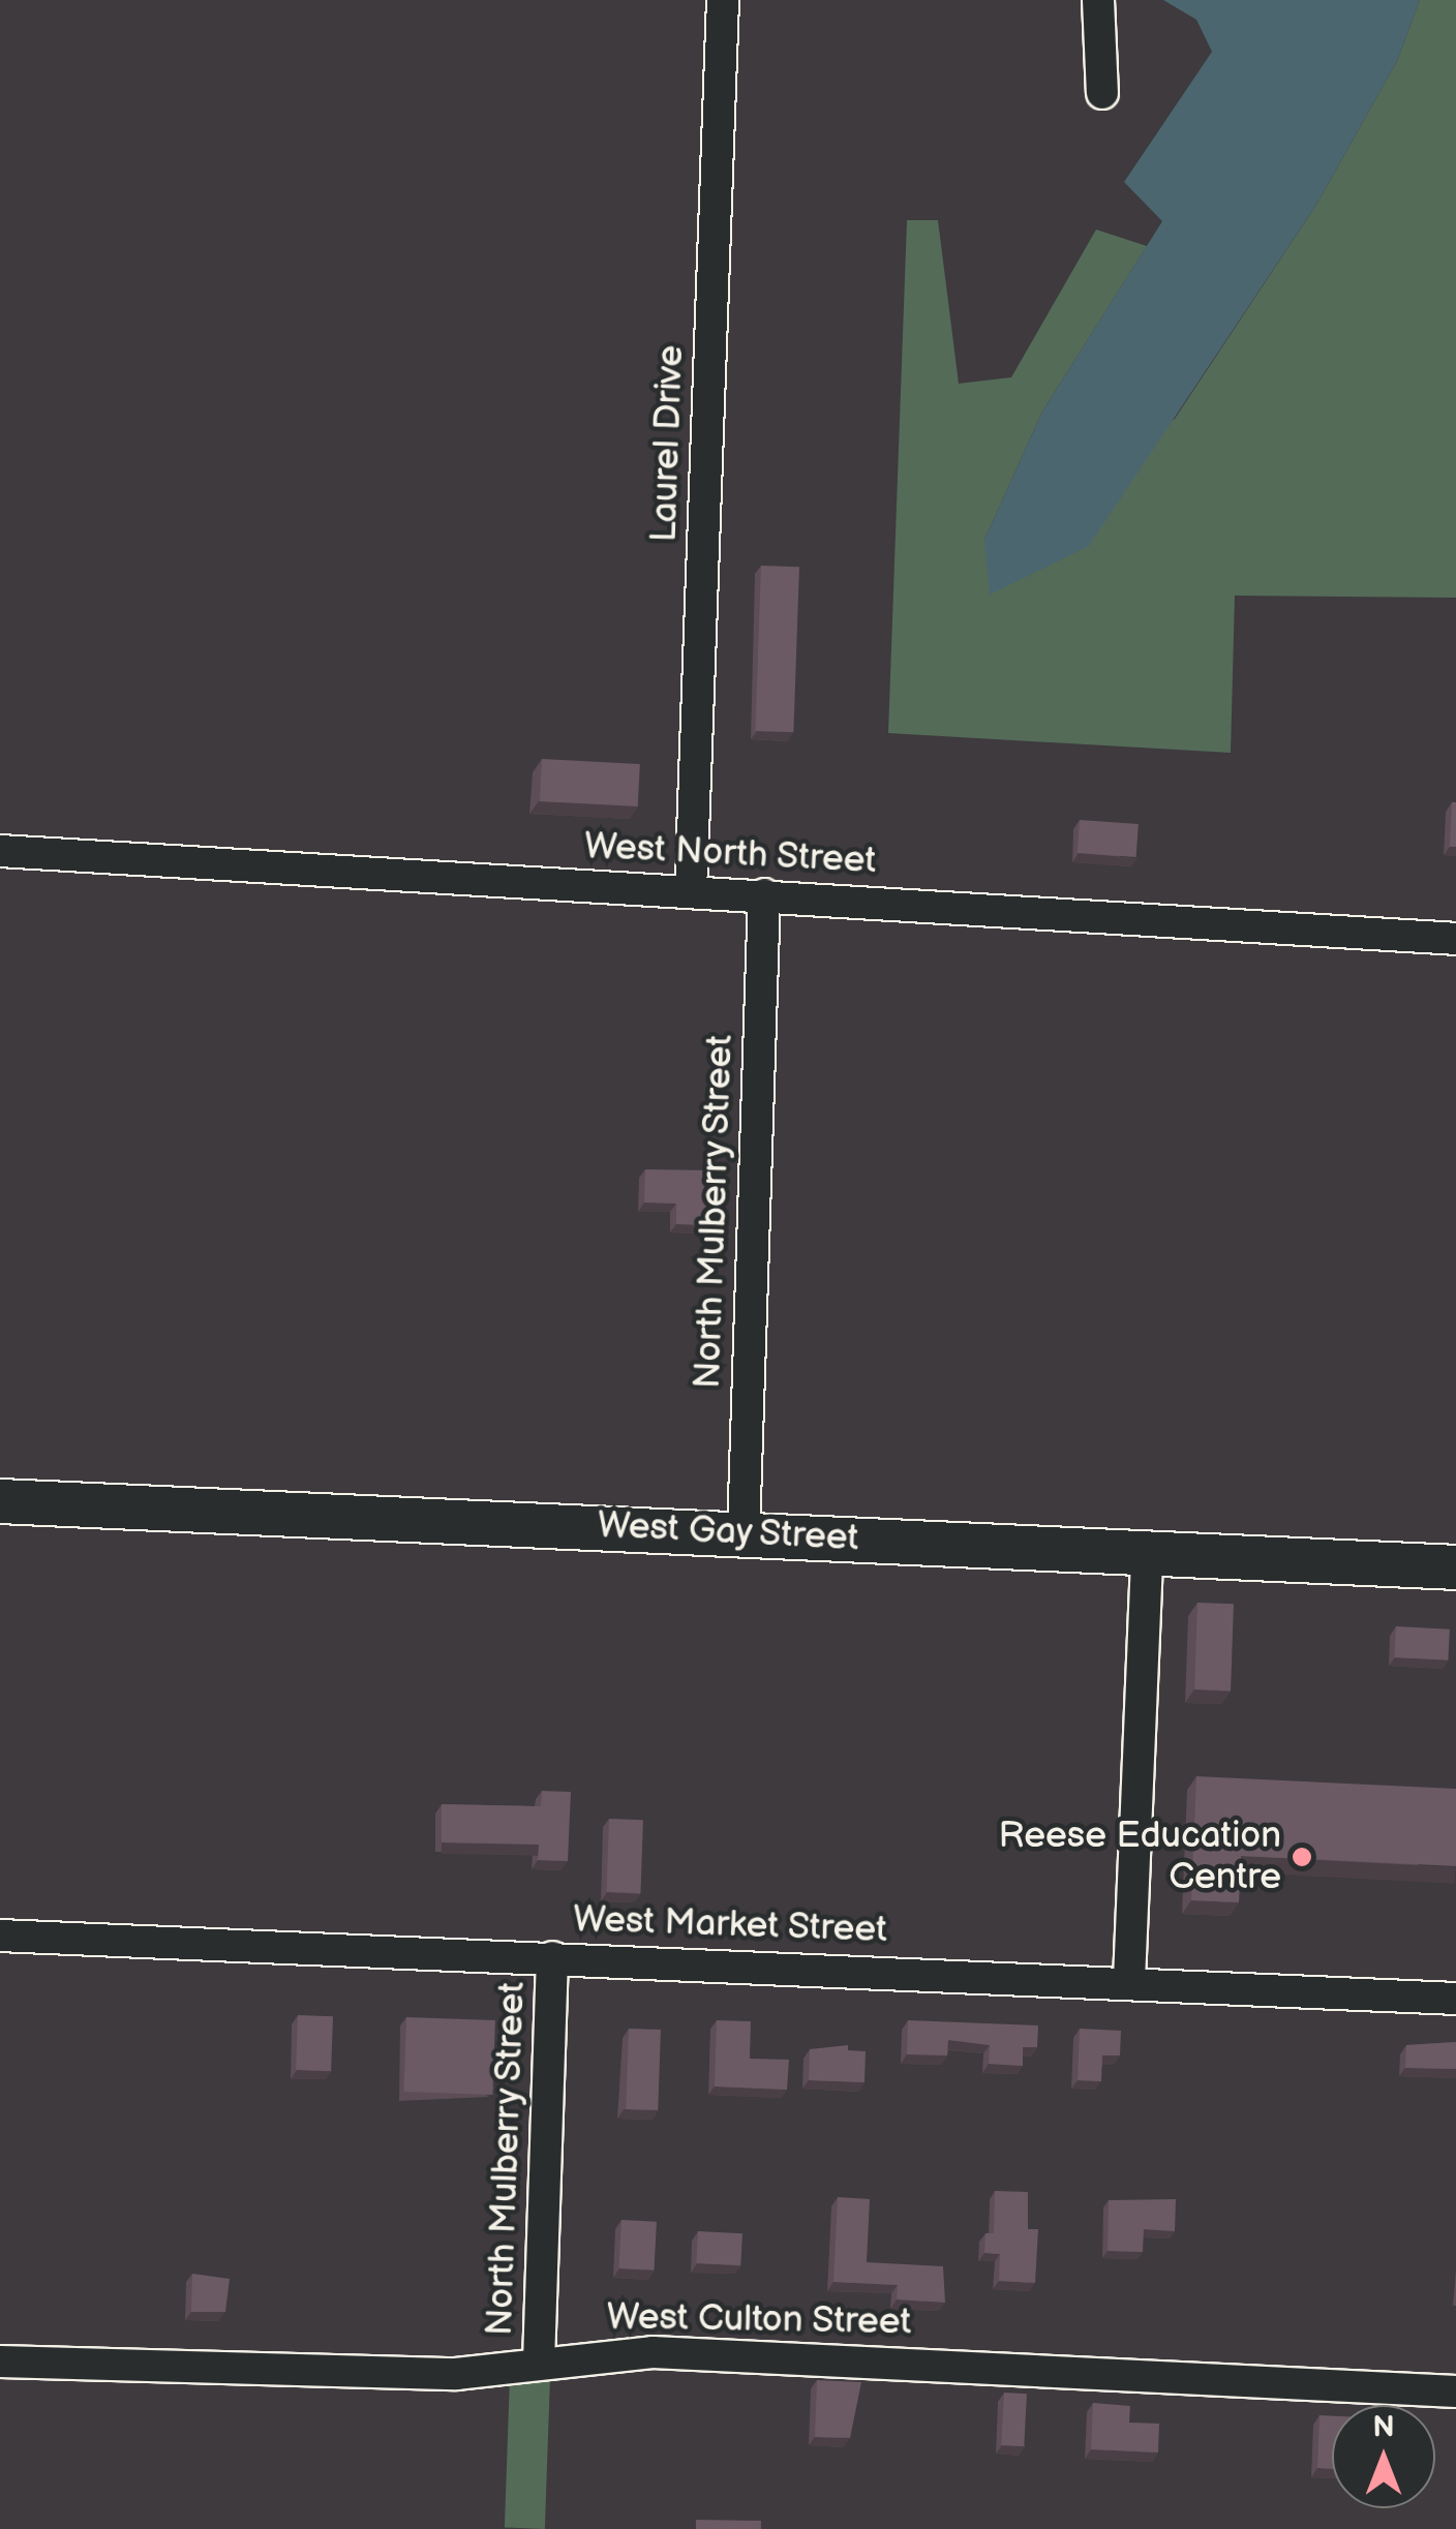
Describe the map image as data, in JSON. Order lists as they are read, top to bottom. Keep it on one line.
{"streets":{"street":["Laurel Drive","West North Street","North Mulberry Street","West Gay Street","West Market Street","West Culton Street"]},"crossings":[["Laurel Drive","West North Street"],["West North Street","North Mulberry Street"],["North Mulberry Street","West Gay Street"],["North Mulberry Street","West Market Street"],["North Mulberry Street","West Culton Street"]],"places":["Reese Education Centre"],"north":"top"}
